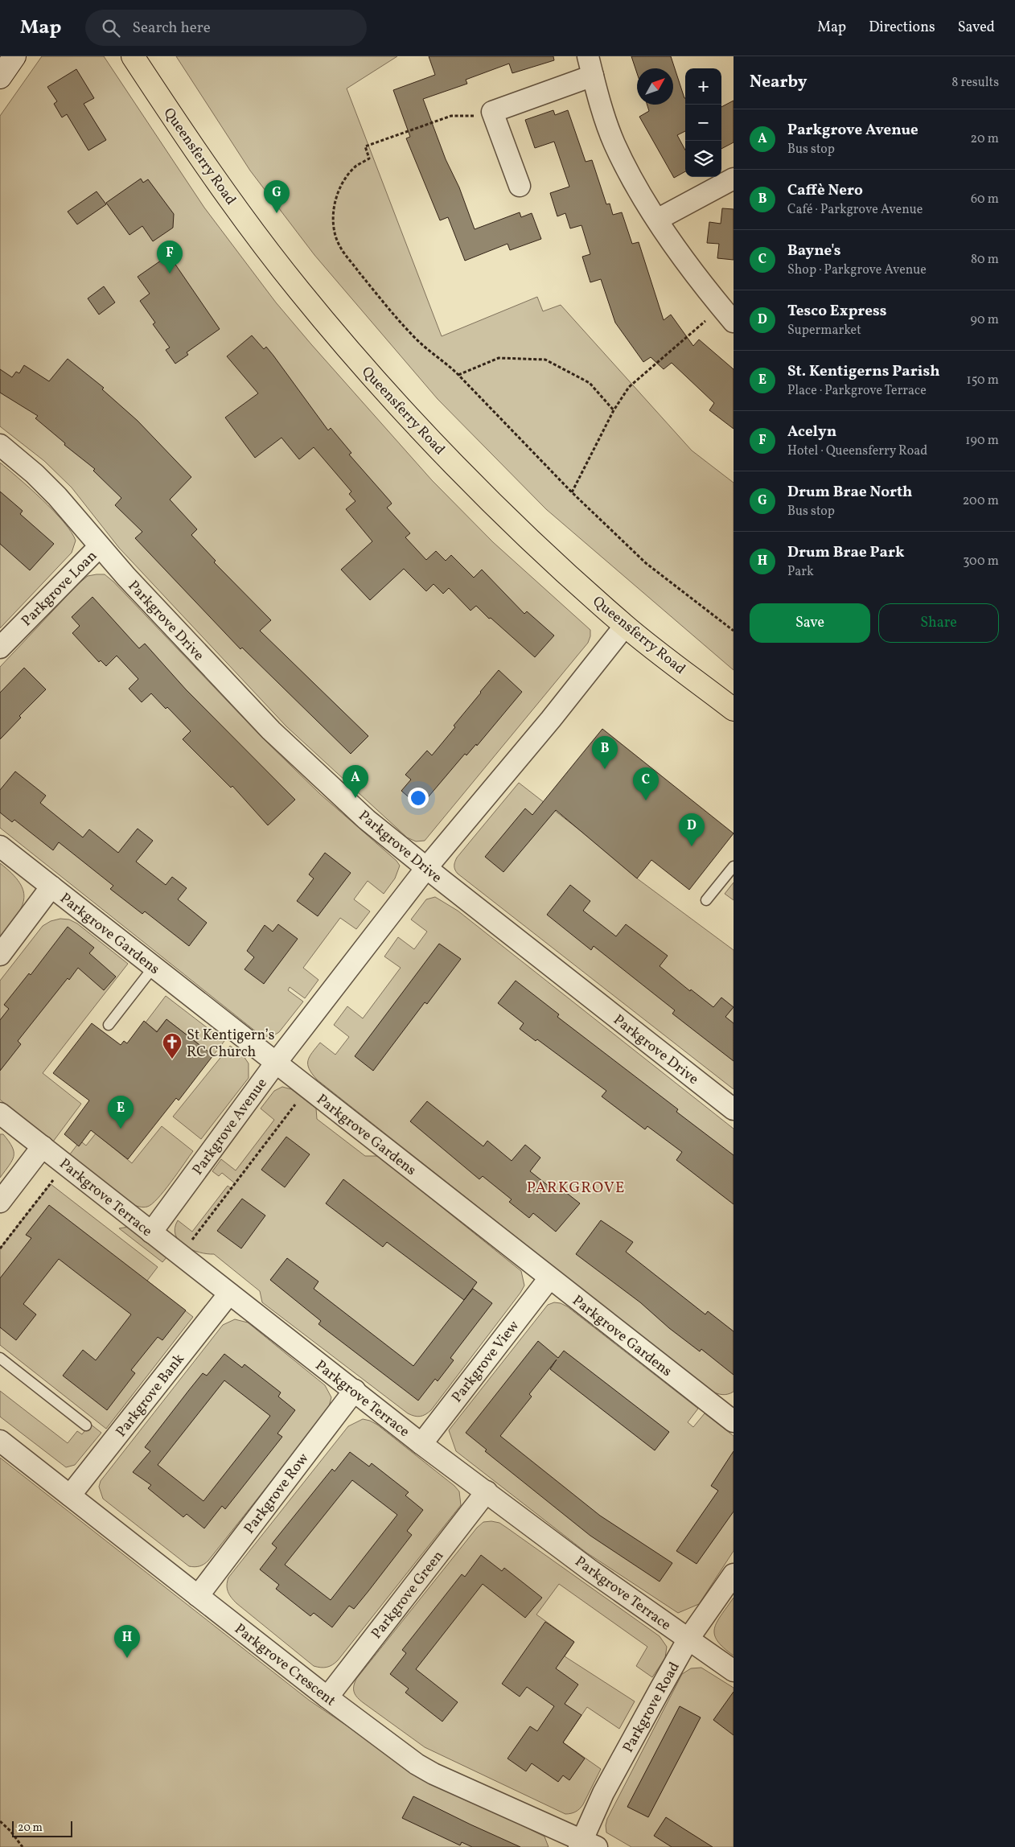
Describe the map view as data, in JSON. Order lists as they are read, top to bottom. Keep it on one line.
{"streets":{"main road":["Queensferry Road"],"street":["Parkgrove Loan","Parkgrove Drive","Parkgrove Gardens","Parkgrove Avenue","Parkgrove Terrace","Parkgrove View","Parkgrove Bank","Parkgrove Row","Parkgrove Green","Parkgrove Crescent","Parkgrove Road"]},"crossings":[["Queensferry Road","Parkgrove Avenue"],["Parkgrove Loan","Parkgrove Drive"],["Parkgrove Drive","Parkgrove Avenue"],["Parkgrove Gardens","Parkgrove Avenue"],["Parkgrove Gardens","Parkgrove View"],["Parkgrove Avenue","Parkgrove Terrace"],["Parkgrove Terrace","Parkgrove View"],["Parkgrove Terrace","Parkgrove Bank"],["Parkgrove Terrace","Parkgrove Row"],["Parkgrove Terrace","Parkgrove Green"],["Parkgrove Terrace","Parkgrove Road"],["Parkgrove Bank","Parkgrove Crescent"],["Parkgrove Row","Parkgrove Crescent"],["Parkgrove Green","Parkgrove Crescent"],["Parkgrove Crescent","Parkgrove Road"]],"districts":["PARKGROVE"],"places":{"church":["St Kentigern’s RC Church"]},"scale_bar":"20 m","north":"top right","page":{"header":"Map","search":"Search here","nav":["Map","Directions","Saved"],"heading":["Nearby","8 results"],"map_buttons":["+","−"],"list":[{"mark":"A","name":"Parkgrove Avenue","note":"Bus stop","value":"20 m"},{"mark":"B","name":"Caffè Nero","note":"Café · Parkgrove Avenue","value":"60 m"},{"mark":"C","name":"Bayne's","note":"Shop · Parkgrove Avenue","value":"80 m"},{"mark":"D","name":"Tesco Express","note":"Supermarket","value":"90 m"},{"mark":"E","name":"St. Kentigerns Parish","note":"Place · Parkgrove Terrace","value":"150 m"},{"mark":"F","name":"Acelyn","note":"Hotel · Queensferry Road","value":"190 m"},{"mark":"G","name":"Drum Brae North","note":"Bus stop","value":"200 m"},{"mark":"H","name":"Drum Brae Park","note":"Park","value":"300 m"}],"pins":["G","F","B","A","C","D","E","H"],"buttons":["Save","Share"],"scale":"20 m"}}
